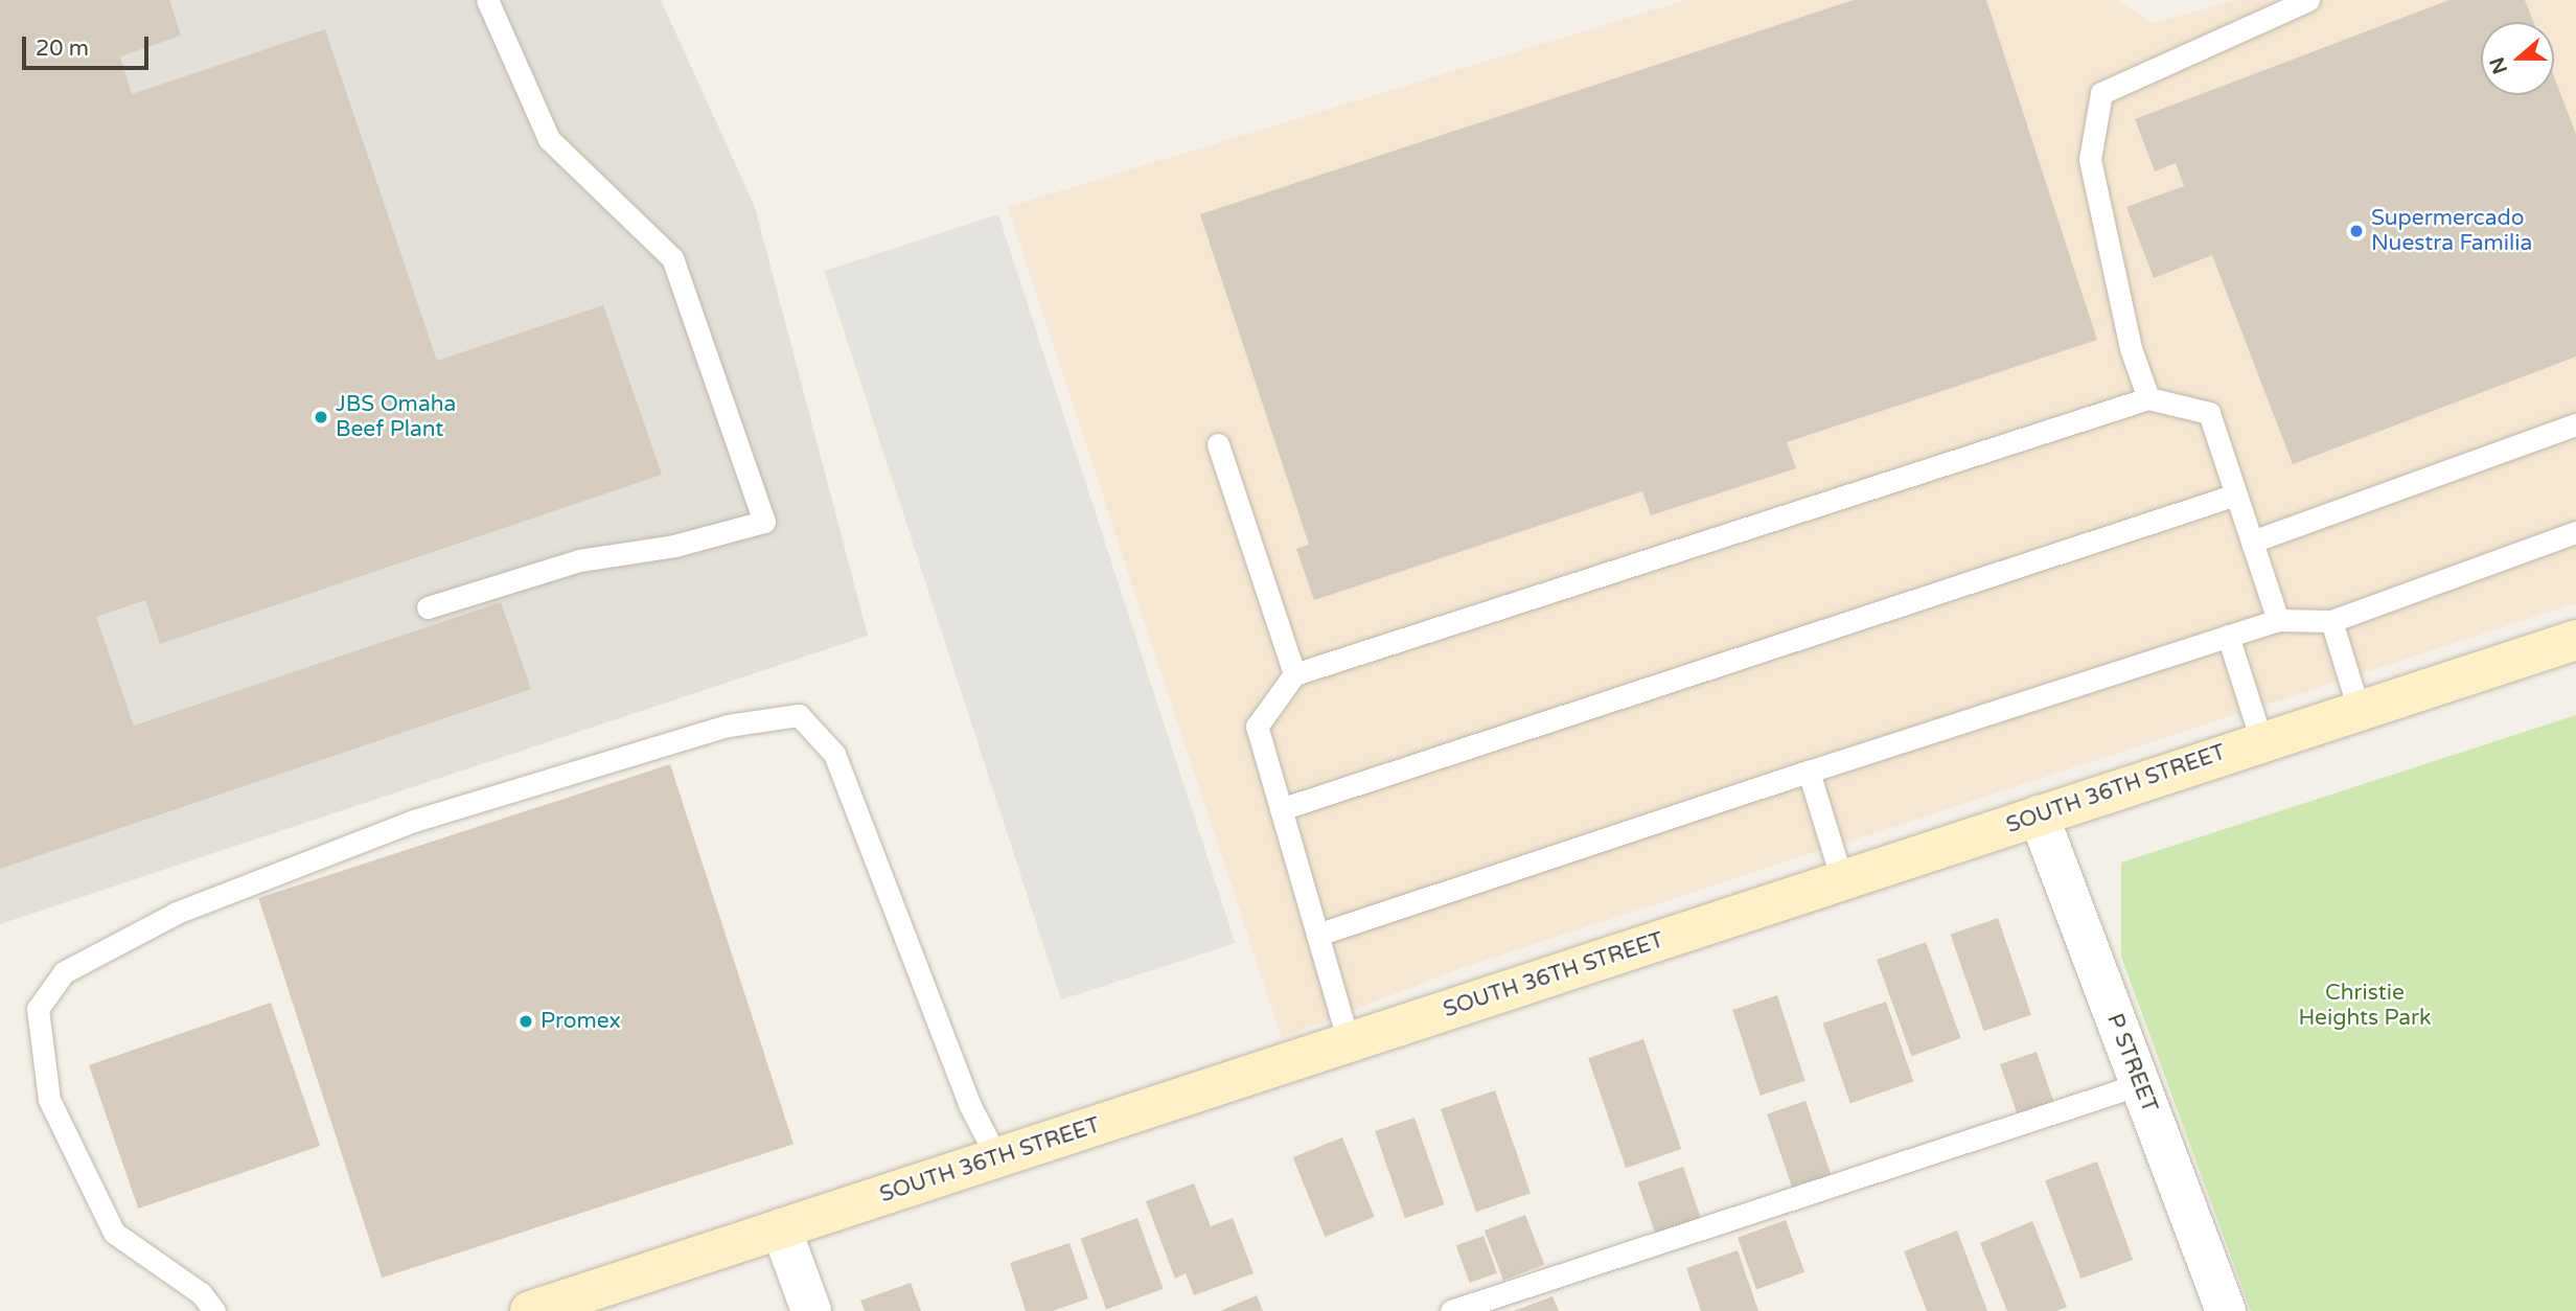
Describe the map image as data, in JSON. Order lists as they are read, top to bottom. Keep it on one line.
{"streets":{"main road":["SOUTH 36TH STREET"],"street":["P STREET"]},"crossings":[["SOUTH 36TH STREET","P STREET"]],"parks":["Christie Heights Park"],"places":["Supermercado Nuestra Familia","JBS Omaha Beef Plant","Promex"],"scale_bar":"20 m","north":"left"}
